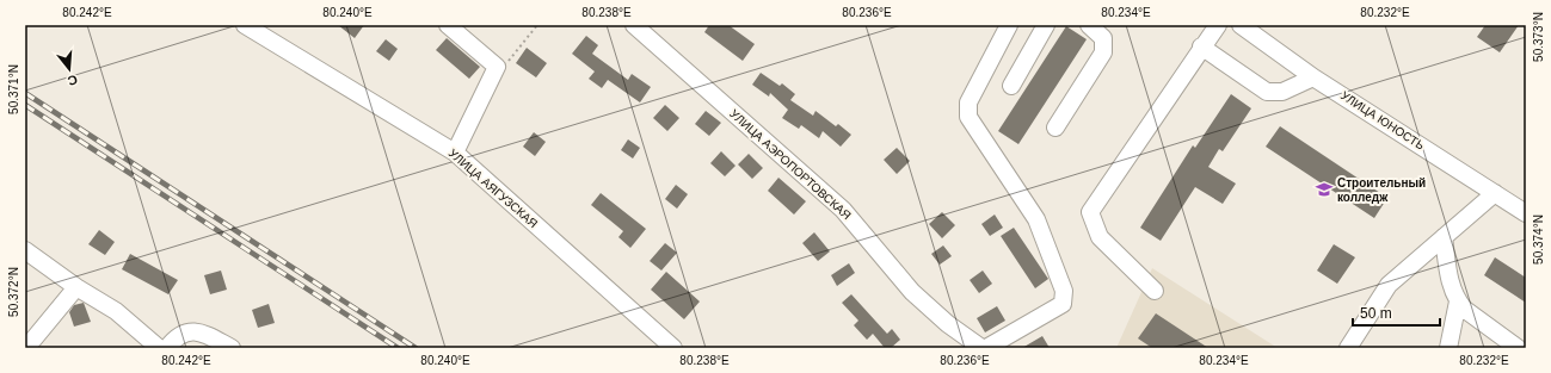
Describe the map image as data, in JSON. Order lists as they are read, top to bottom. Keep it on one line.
{"streets":{"street":["УЛИЦА ЮНОСТЬ","УЛИЦА АЭРОПОРТОВСКАЯ","УЛИЦА АЯГУЗСКАЯ"]},"places":{"school or university":["Строительный колледж"]},"scale_bar":"50 m","north":"bottom","coordinates":["80.242°E","80.240°E","80.238°E","80.236°E","80.234°E","80.232°E","50.373°N","50.371°N","50.374°N","50.372°N"]}
